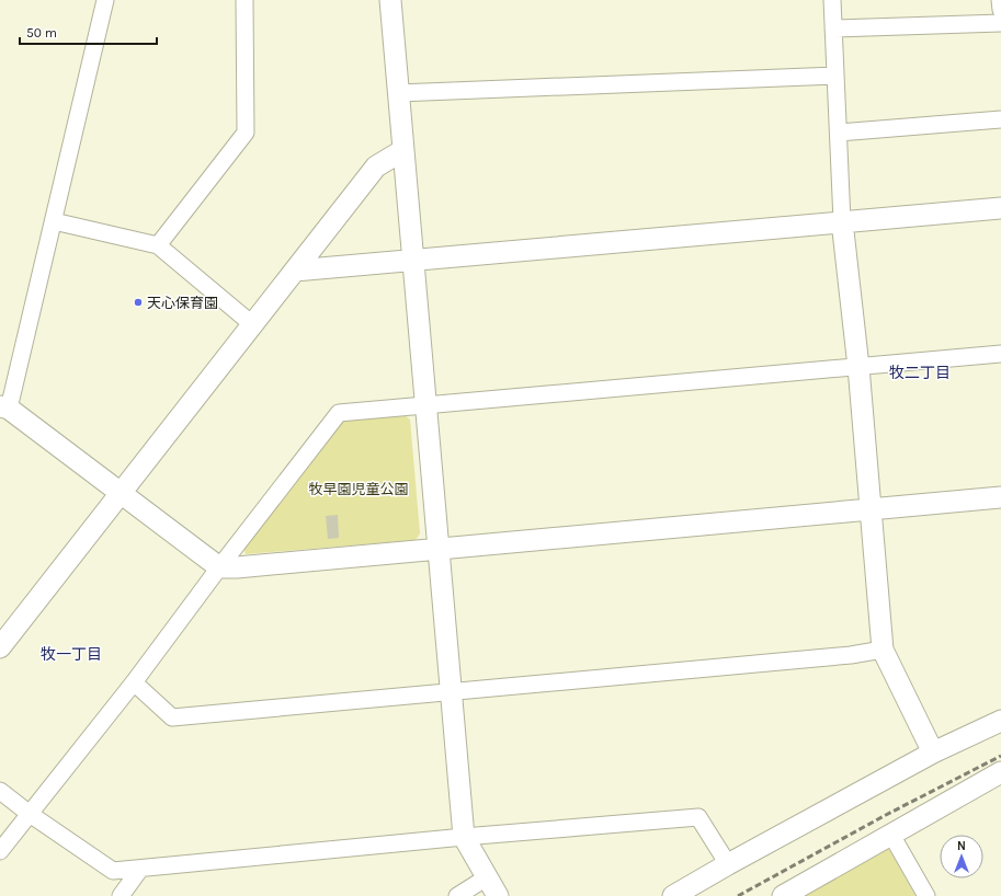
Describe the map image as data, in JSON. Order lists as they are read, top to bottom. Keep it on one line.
{"districts":["牧二丁目","牧一丁目"],"parks":["牧早園児童公園"],"places":["天心保育園"],"scale_bar":"50 m","north":"top"}
